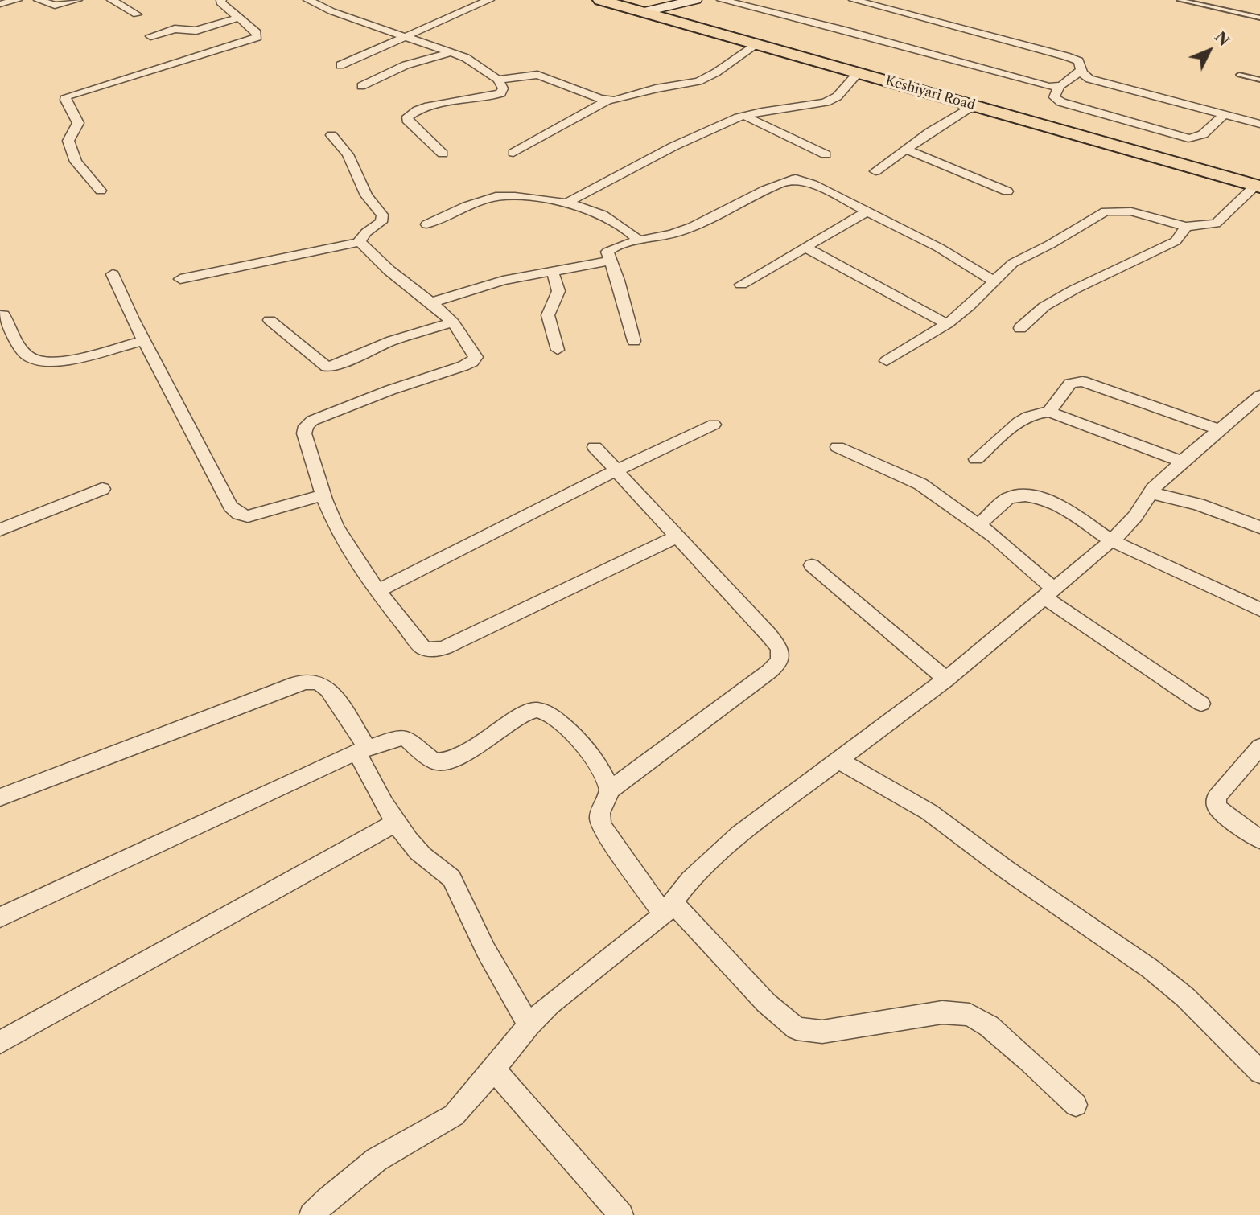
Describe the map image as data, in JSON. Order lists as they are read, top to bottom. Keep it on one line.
{"streets":{"main road":["Keshiyari Road"]},"north":"top right"}
